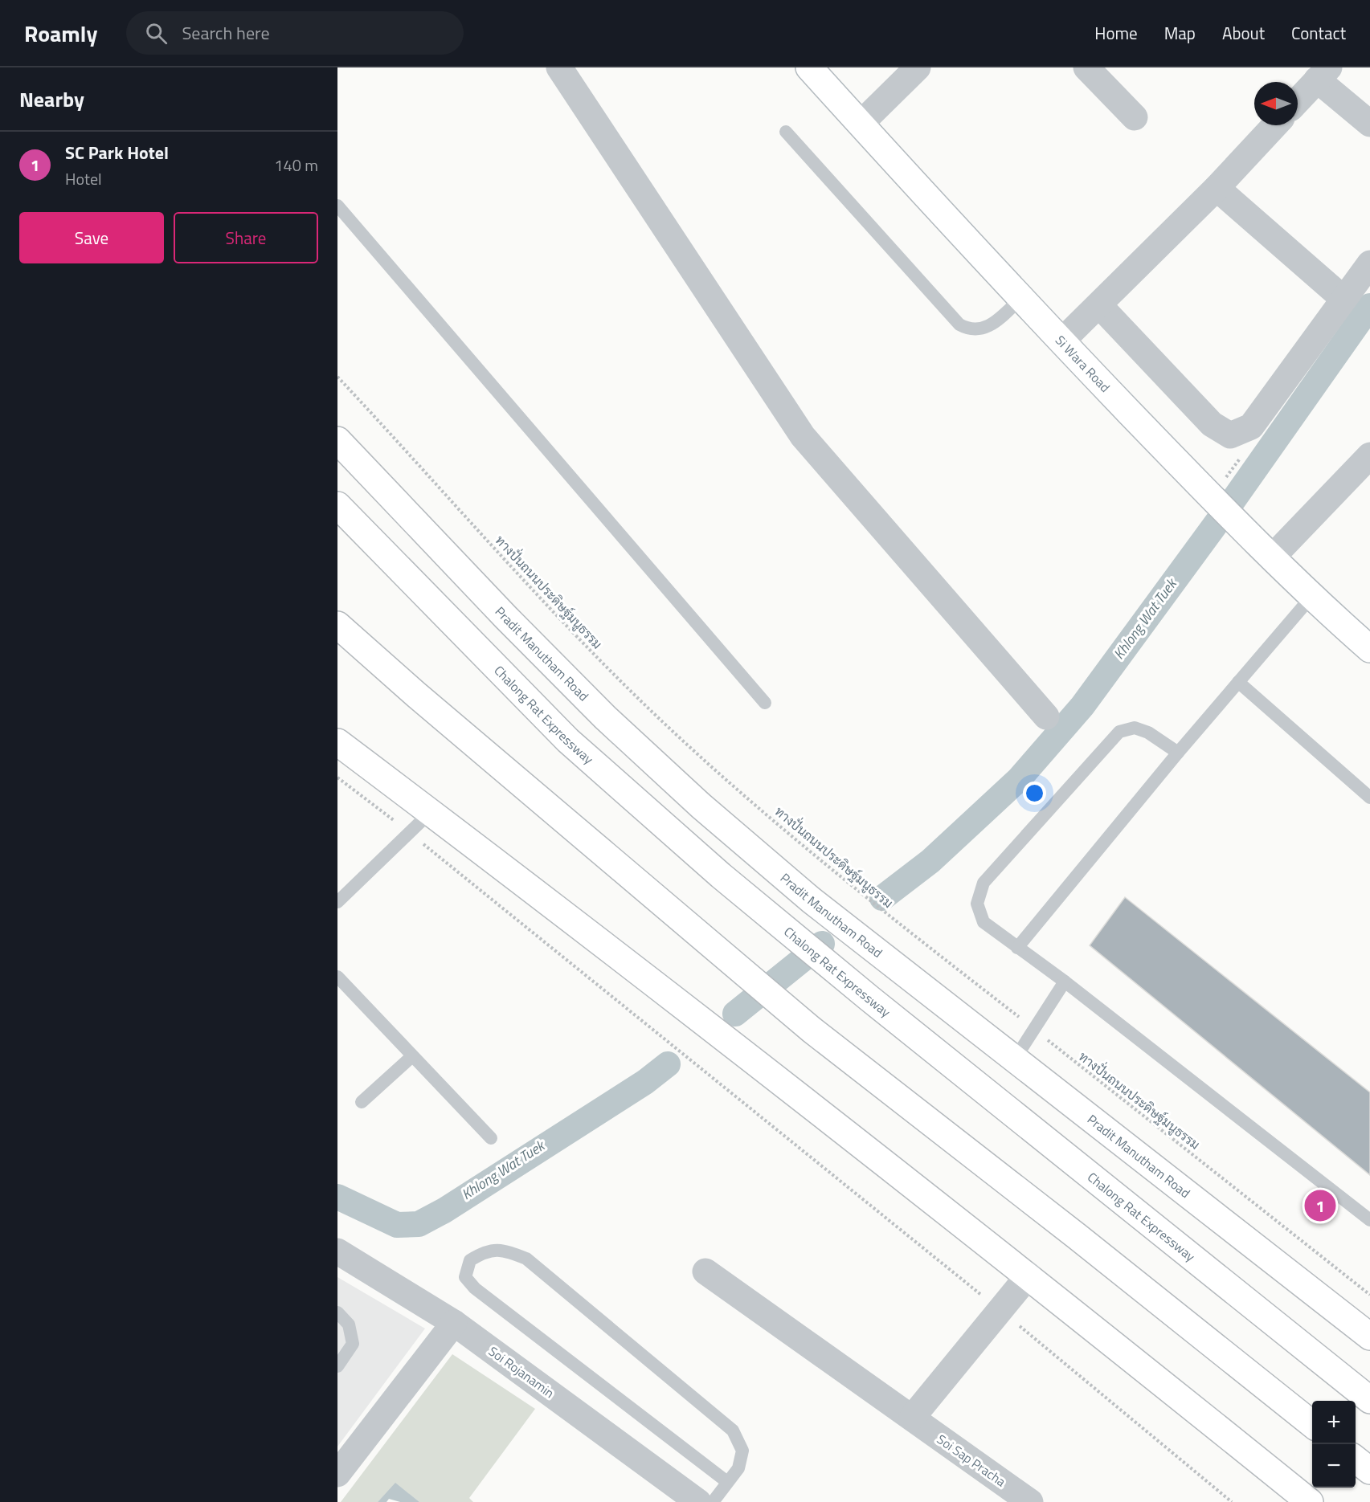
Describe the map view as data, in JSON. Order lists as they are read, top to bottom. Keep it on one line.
{"streets":{"main road":["Si Wara Road","Pradit Manutham Road","Chalong Rat Expressway"],"street":["Soi Rojanamin","Soi Sap Pracha"],"path":["ทางปั่นถนนประดิษฐ์มนูธรรม"]},"water":["Khlong Wat Tuek"],"north":"left","page":{"header":"Roamly","search":"Search here","nav":["Home","Map","About","Contact"],"heading":"Nearby","list":[{"mark":"1","name":"SC Park Hotel","note":"Hotel","value":"140 m"}],"buttons":["Save","Share"],"pins":"1","map_buttons":["+","−"]}}
